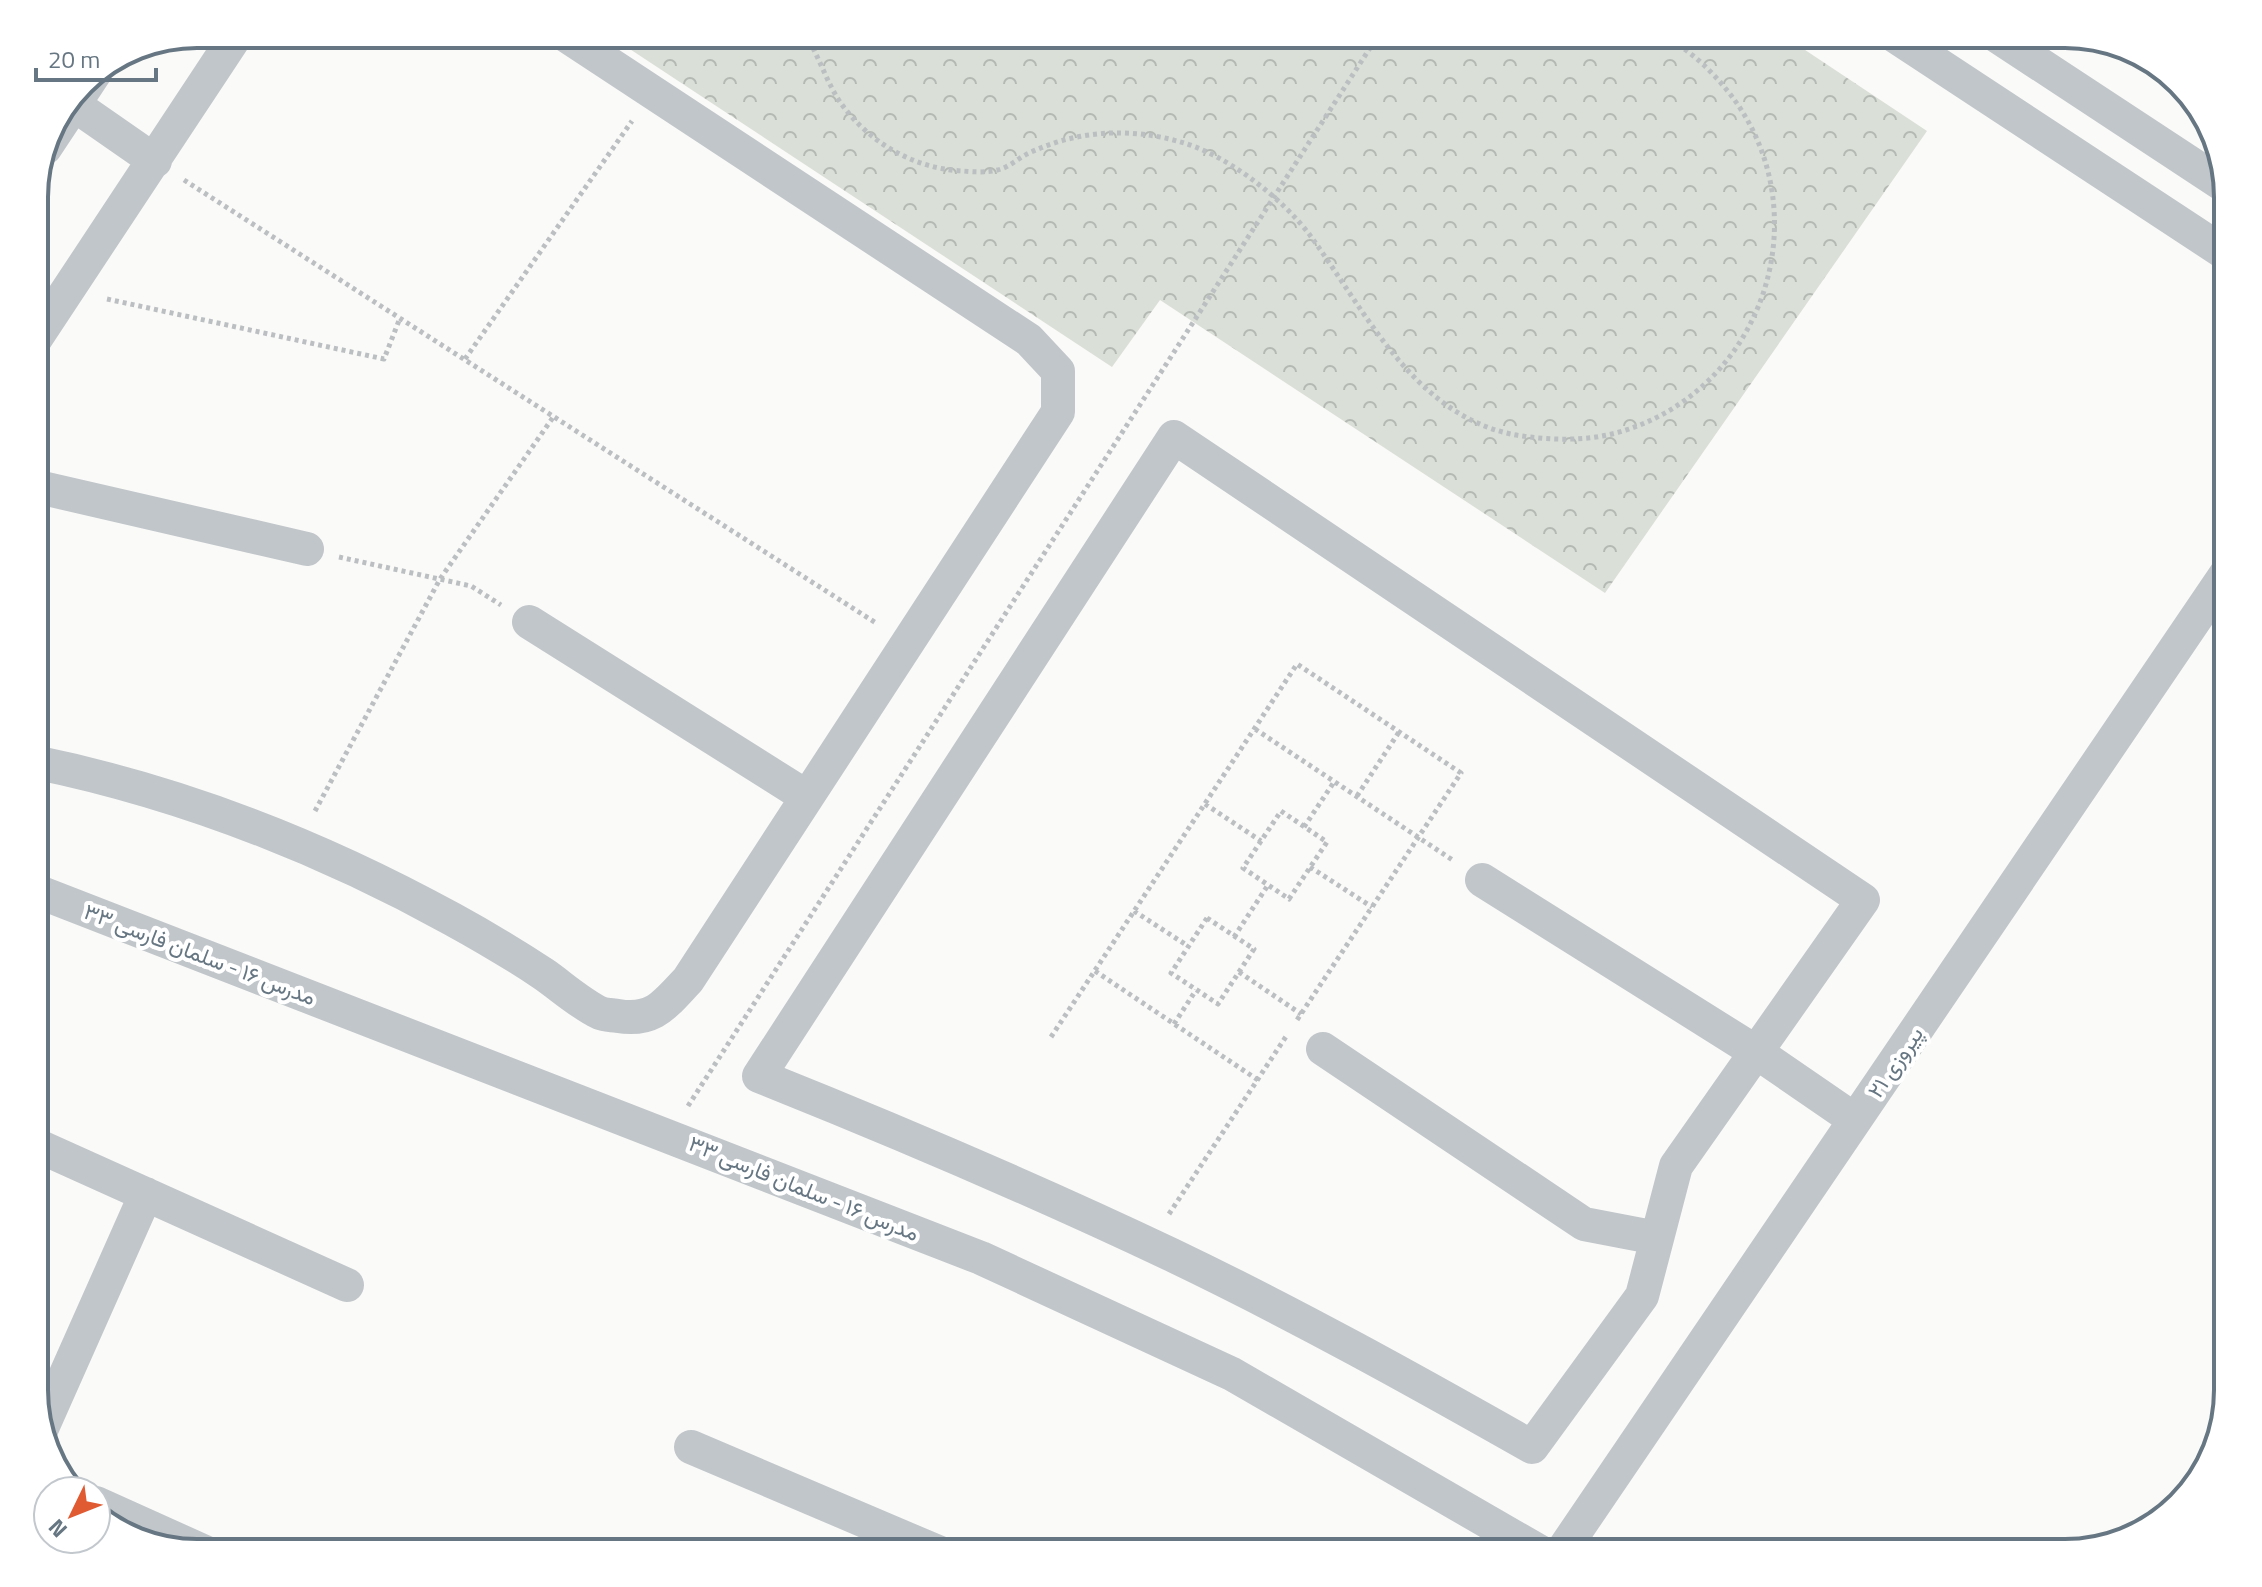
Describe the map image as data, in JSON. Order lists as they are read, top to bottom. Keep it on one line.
{"streets":{"street":["مدرس ۱۶ - سلمان فارسی ۳۳","پیروزی ۲۱"]},"scale_bar":"20 m","north":"bottom left"}
